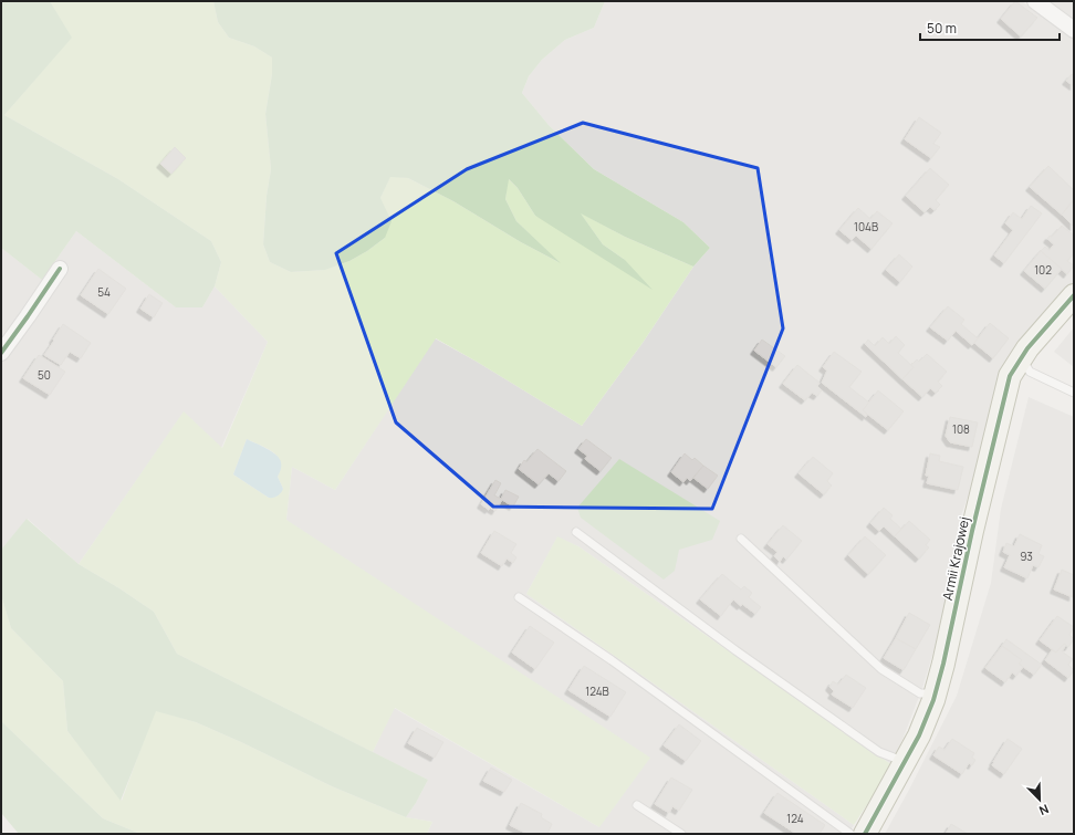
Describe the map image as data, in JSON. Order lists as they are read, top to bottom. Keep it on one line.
{"streets":{"street":["Armii Krajowej"]},"house_numbers":["104B","102","54","50","108","93","124B","124"],"scale_bar":"50 m","north":"bottom right"}
